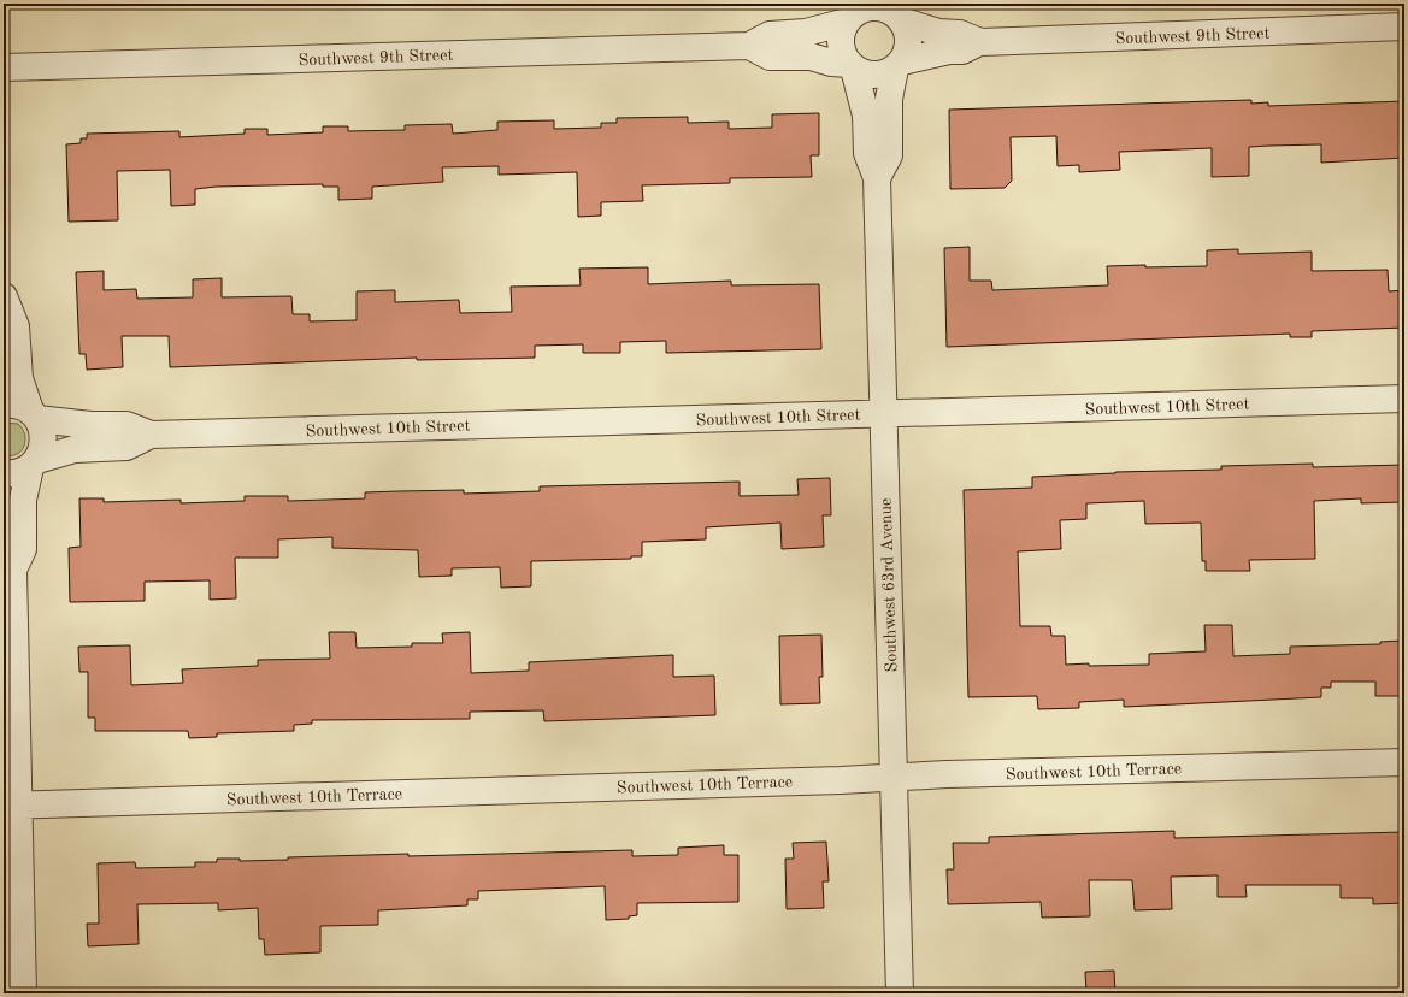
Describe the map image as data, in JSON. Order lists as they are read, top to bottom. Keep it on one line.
{"streets":{"street":["Southwest 9th Street","Southwest 10th Street","Southwest 63rd Avenue","Southwest 10th Terrace"]},"crossings":[["Southwest 9th Street","Southwest 63rd Avenue"],["Southwest 10th Street","Southwest 63rd Avenue"],["Southwest 63rd Avenue","Southwest 10th Terrace"]]}
